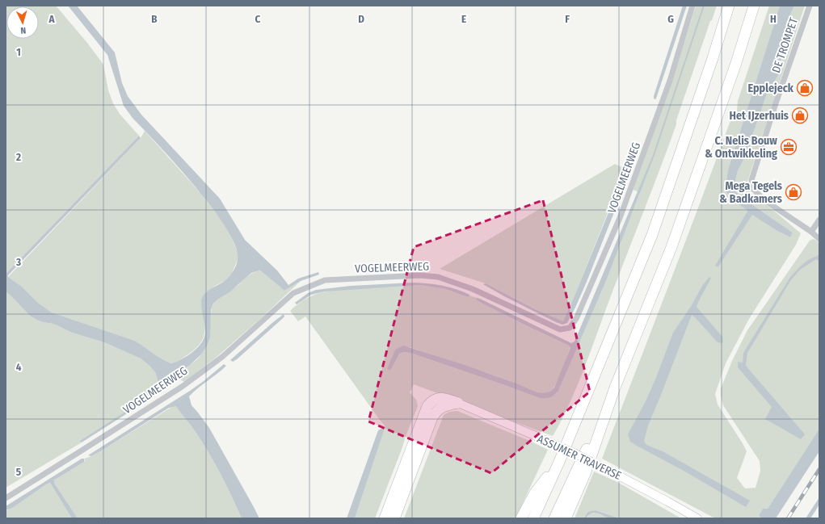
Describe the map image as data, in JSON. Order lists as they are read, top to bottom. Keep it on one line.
{"streets":{"main road":["ASSUMER TRAVERSE"],"street":["DE TROMPET","VOGELMEERWEG"]},"places":{"shop":["Epplejeck","Het IJzerhuis","Mega Tegels & Badkamers"],"office":["C. Nelis Bouw & Ontwikkeling"]},"north":"bottom","grid":{"columns":["A","B","C","D","E","F","G","H"],"rows":["1","2","3","4","5"]}}
